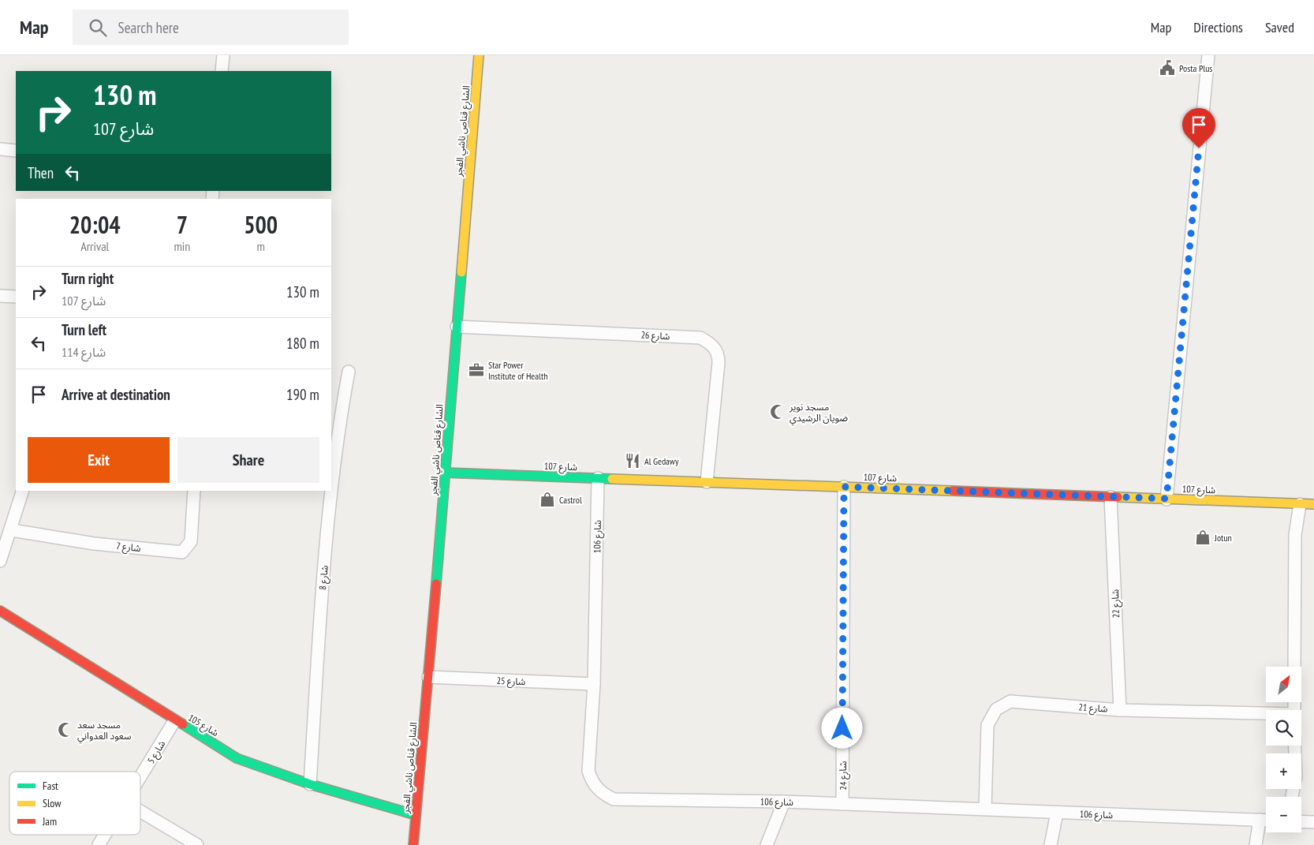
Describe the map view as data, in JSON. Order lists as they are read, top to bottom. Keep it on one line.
{"streets":{"street":["الشارع قناص ناشي الفجر","شارع 26","شارع 107","شارع 106","شارع 7","شارع 8","شارع 22","شارع 25","شارع 21","شارع 105","شارع 5","شارع 24"]},"crossings":[["الشارع قناص ناشي الفجر","شارع 26"],["الشارع قناص ناشي الفجر","شارع 107"],["الشارع قناص ناشي الفجر","شارع 25"],["الشارع قناص ناشي الفجر","شارع 105"],["شارع 26","شارع 107"],["شارع 107","شارع 106"],["شارع 107","شارع 22"],["شارع 107","شارع 24"],["شارع 106","شارع 25"],["شارع 106","شارع 21"],["شارع 106","شارع 24"],["شارع 8","شارع 105"],["شارع 22","شارع 21"],["شارع 105","شارع 5"]],"places":{"public building":["Posta Plus"],"office":["Star Power Institute of Health"],"mosque":["مسجد نوير ضويان الرشيدي","مسجد سعد سعود العدواني"],"restaurant":["Al Gedawy"],"shop":["Castrol","Jotun"]},"legend":["Fast","Slow","Jam"],"north":"top right","page":{"header":"Map","search":"Search here","nav":["Map","Directions","Saved"],"turn":["130 m","شارع 107"],"then":"Then","eta":["20:04","Arrival","7","min","500","m"],"list":[{"name":"Turn right","note":"شارع 107","value":"130 m"},{"name":"Turn left","note":"شارع 114","value":"180 m"},{"name":"Arrive at destination","value":"190 m"}],"buttons":["Exit","Share"],"map_buttons":["+","−"]}}
